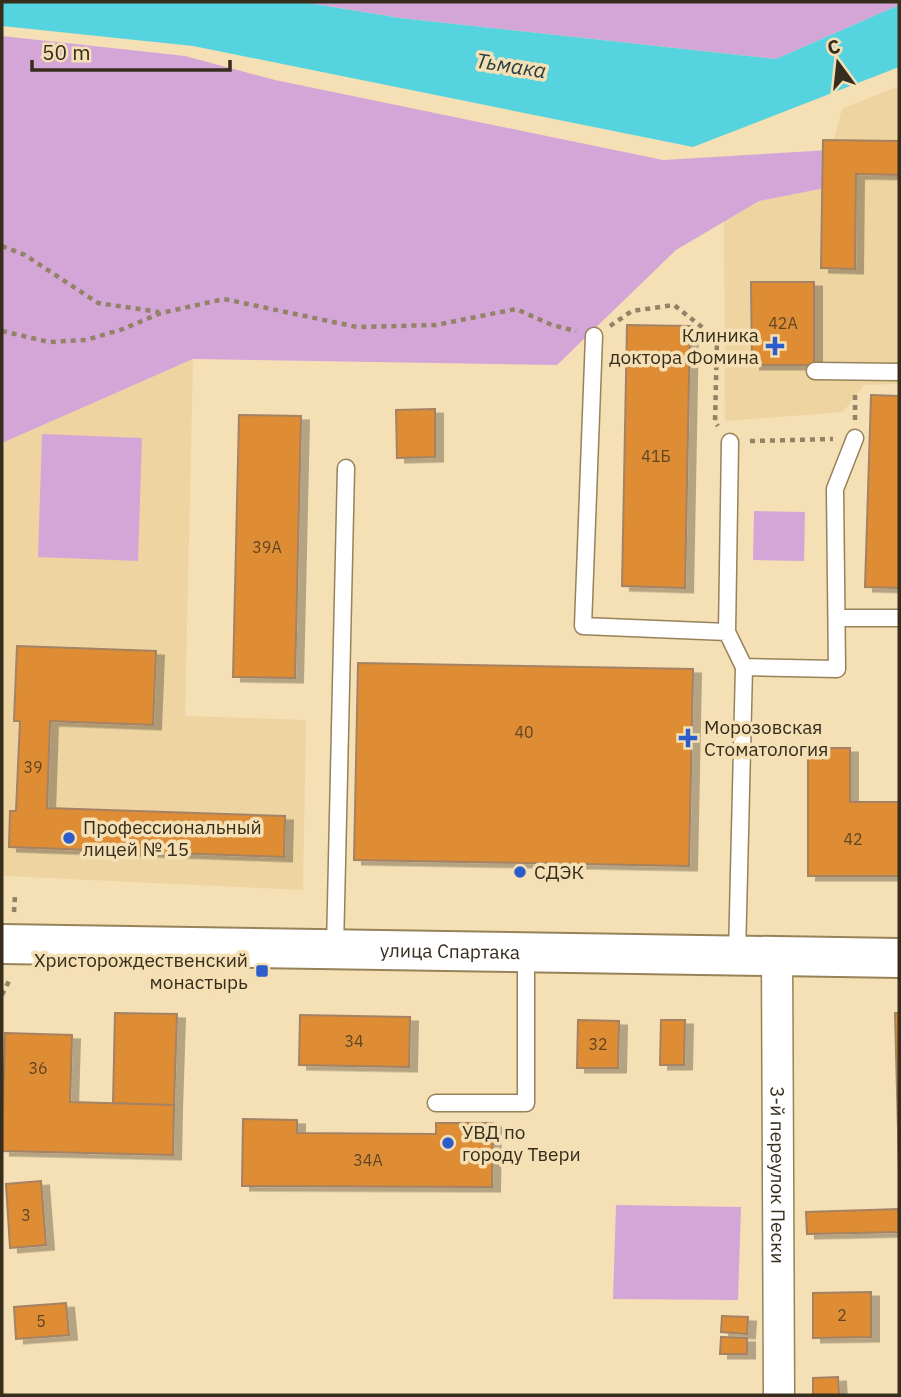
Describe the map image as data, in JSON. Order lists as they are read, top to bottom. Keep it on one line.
{"streets":{"main road":["улица Спартака"],"street":["3-й переулок Пески"]},"crossings":[["улица Спартака","3-й переулок Пески"]],"water":["Тьмака"],"places":{"health":["Клиника доктора Фомина","Морозовская Стоматология"],"other":["Профессиональный лицей № 15","СДЭК","УВД по городу Твери"],"transit":["Христорождественский монастырь"]},"house_numbers":["42А","41Б","39А","40","39","42","34","32","36","34А","3","2","5"],"scale_bar":"50 m","north":"top"}
